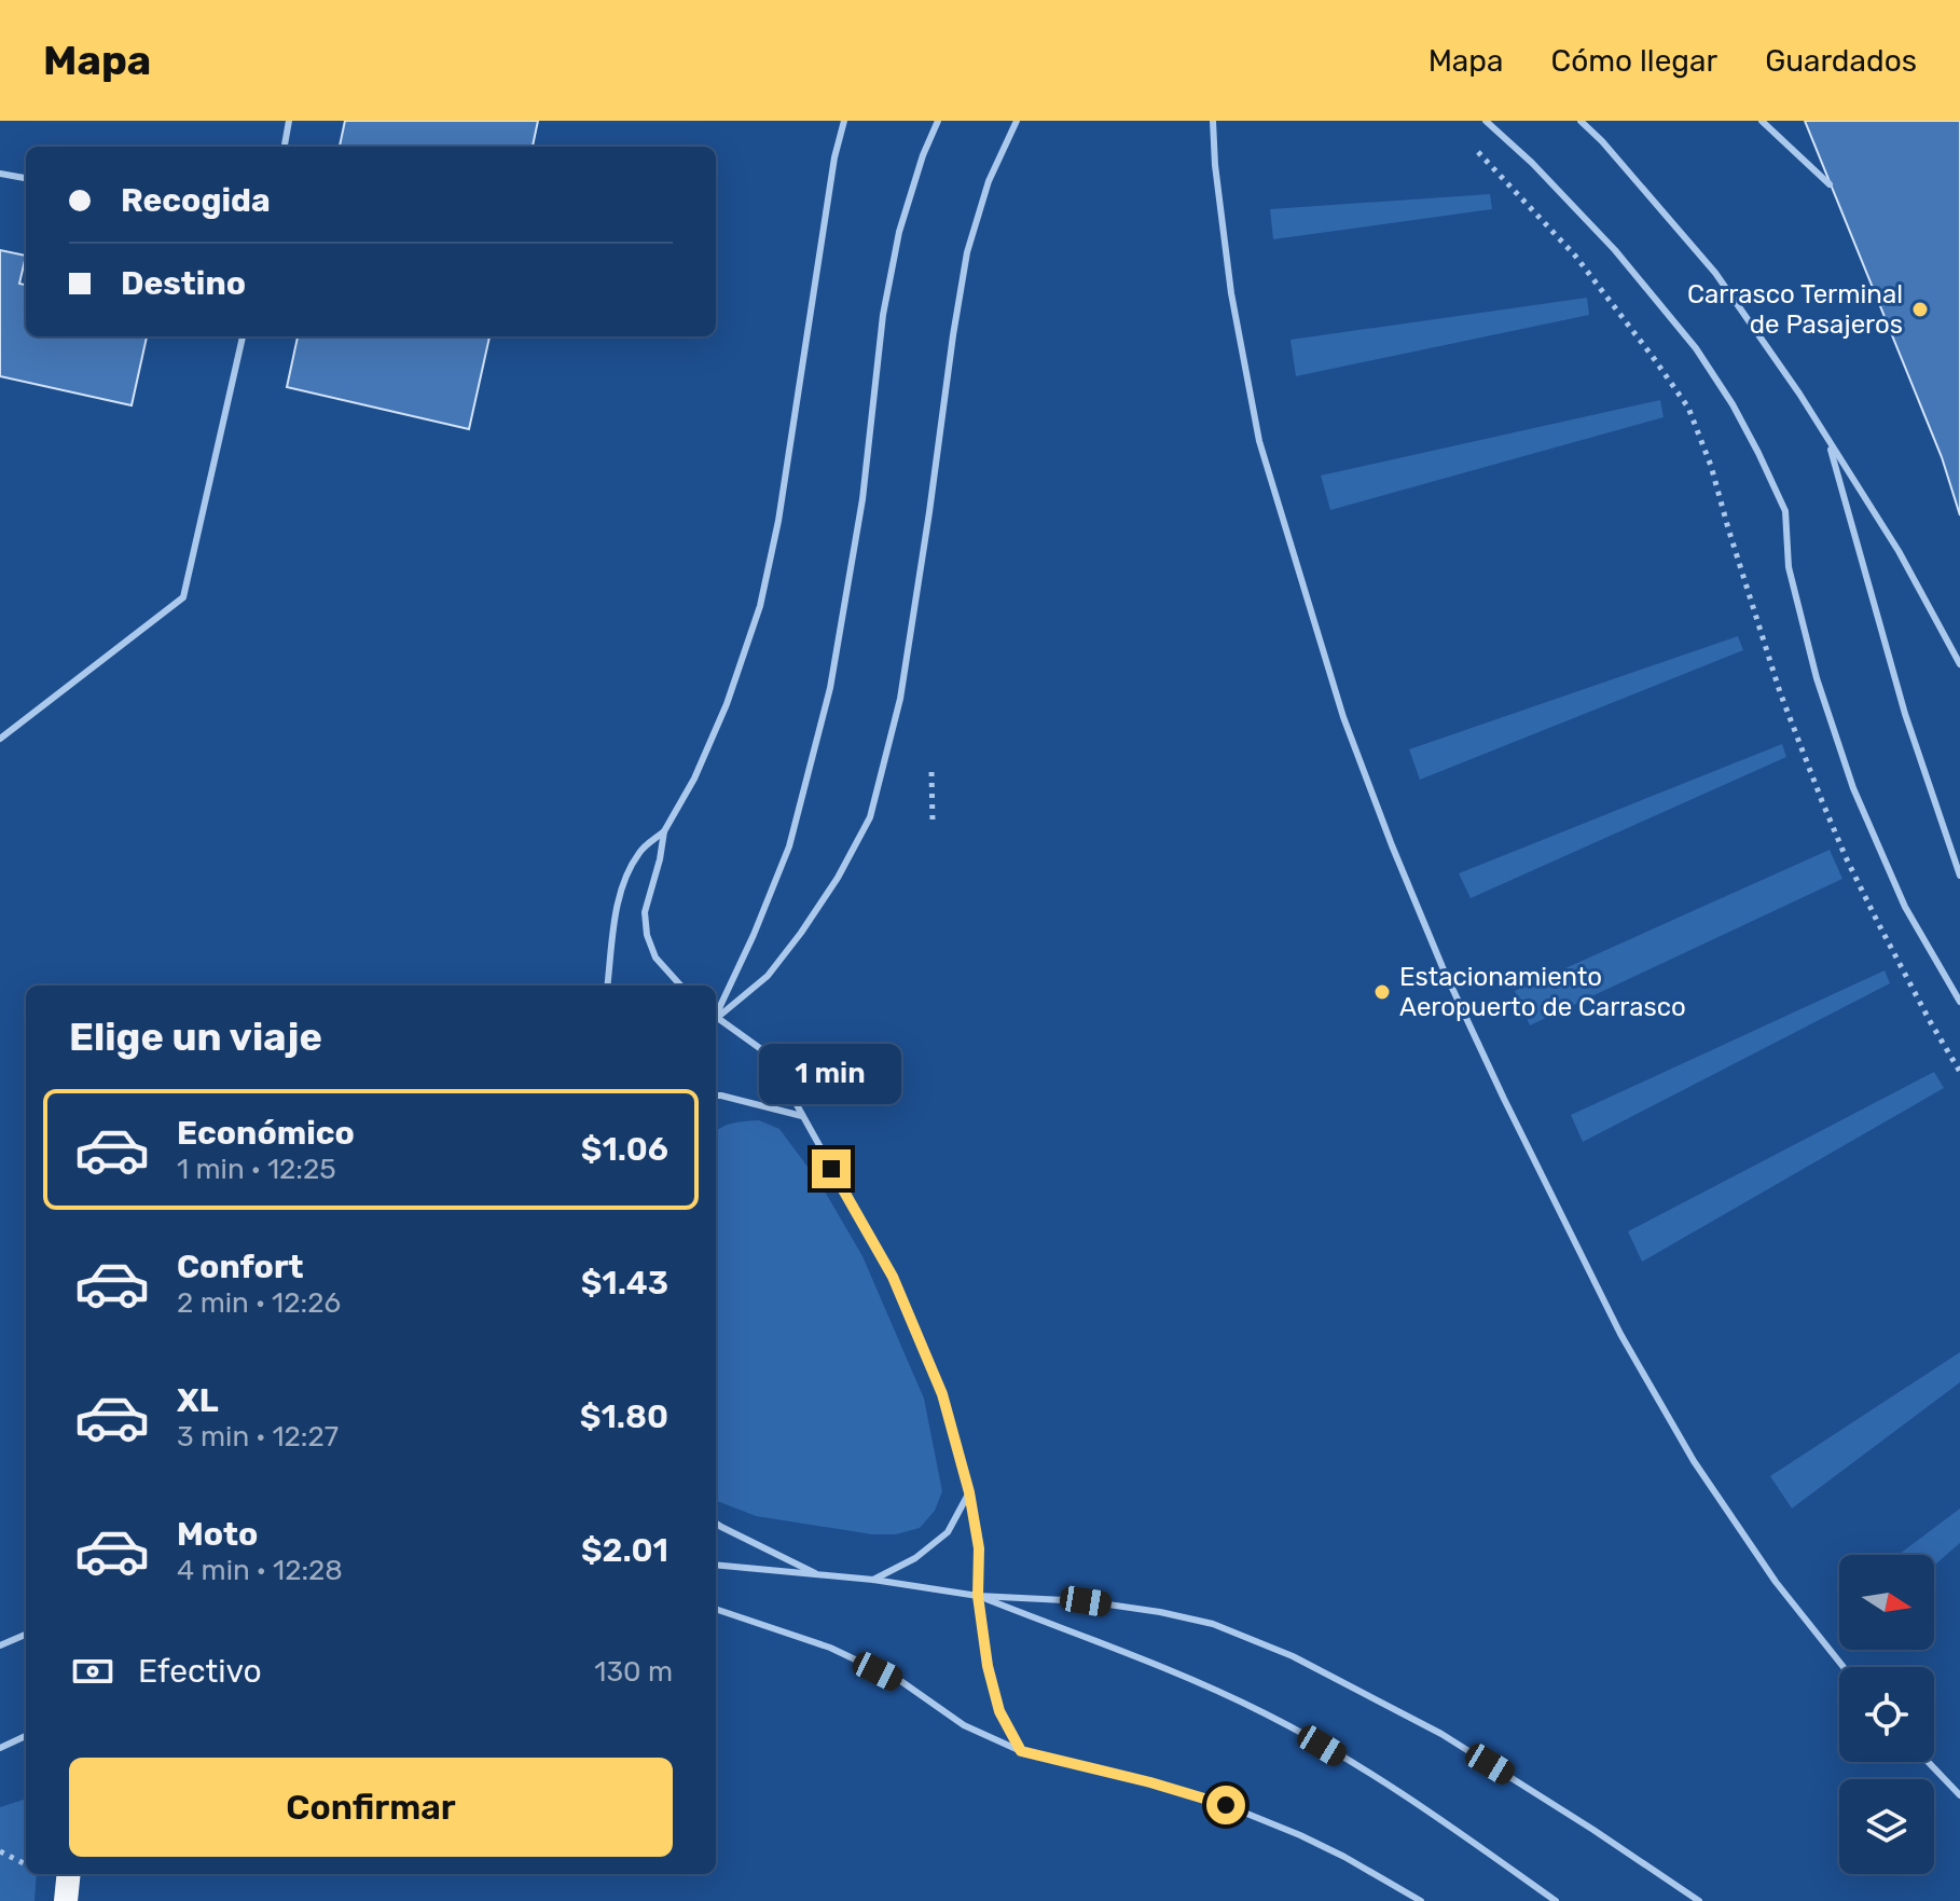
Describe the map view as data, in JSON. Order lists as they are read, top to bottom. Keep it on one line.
{"places":["Carrasco Terminal de Pasajeros","Estacionamiento Aeropuerto de Carrasco"],"north":"right","page":{"header":"Mapa","nav":["Mapa","Cómo llegar","Guardados"],"banner":["Recogida","Destino"],"heading":"Elige un viaje","bubble":"1 min","list":[{"name":"Económico","note":"1 min · 12:25","value":"$1.06"},{"name":"Confort","note":"2 min · 12:26","value":"$1.43"},{"name":"XL","note":"3 min · 12:27","value":"$1.80"},{"name":"Moto","note":"4 min · 12:28","value":"$2.01"}],"pay":["Efectivo","130 m"],"buttons":"Confirmar"}}
